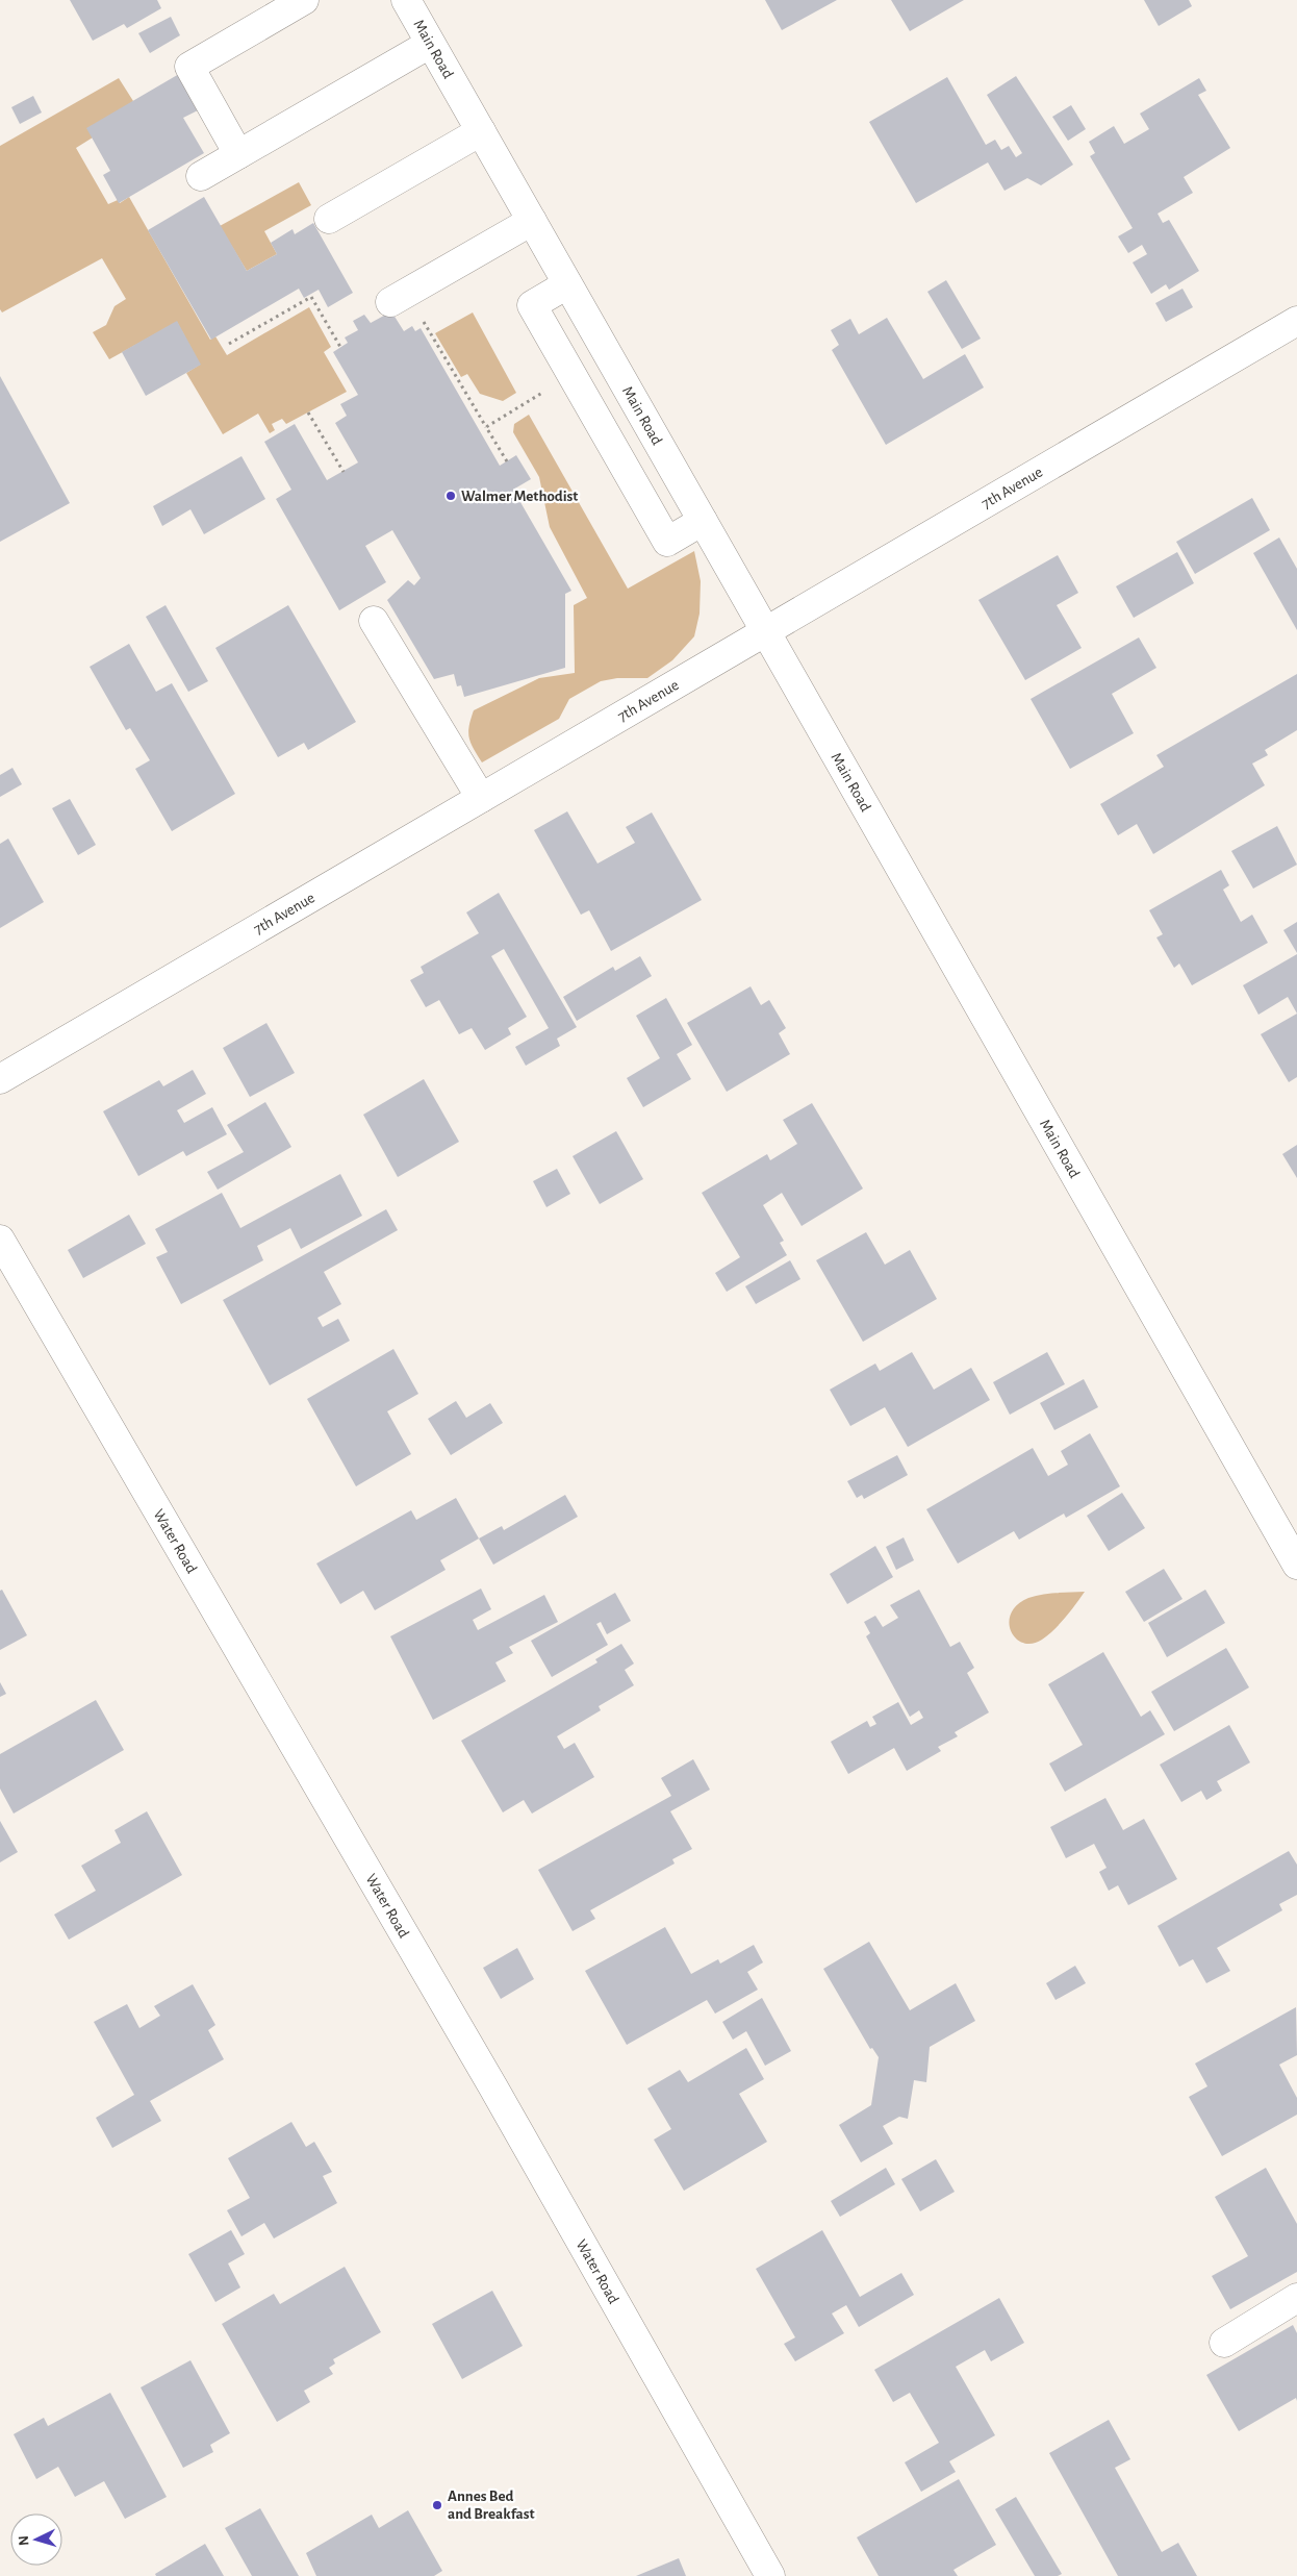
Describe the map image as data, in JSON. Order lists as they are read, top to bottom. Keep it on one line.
{"streets":{"street":["Main Road","7th Avenue","Water Road"]},"crossings":[["Main Road","7th Avenue"]],"places":["Walmer Methodist","Annes Bed and Breakfast"],"north":"left"}
